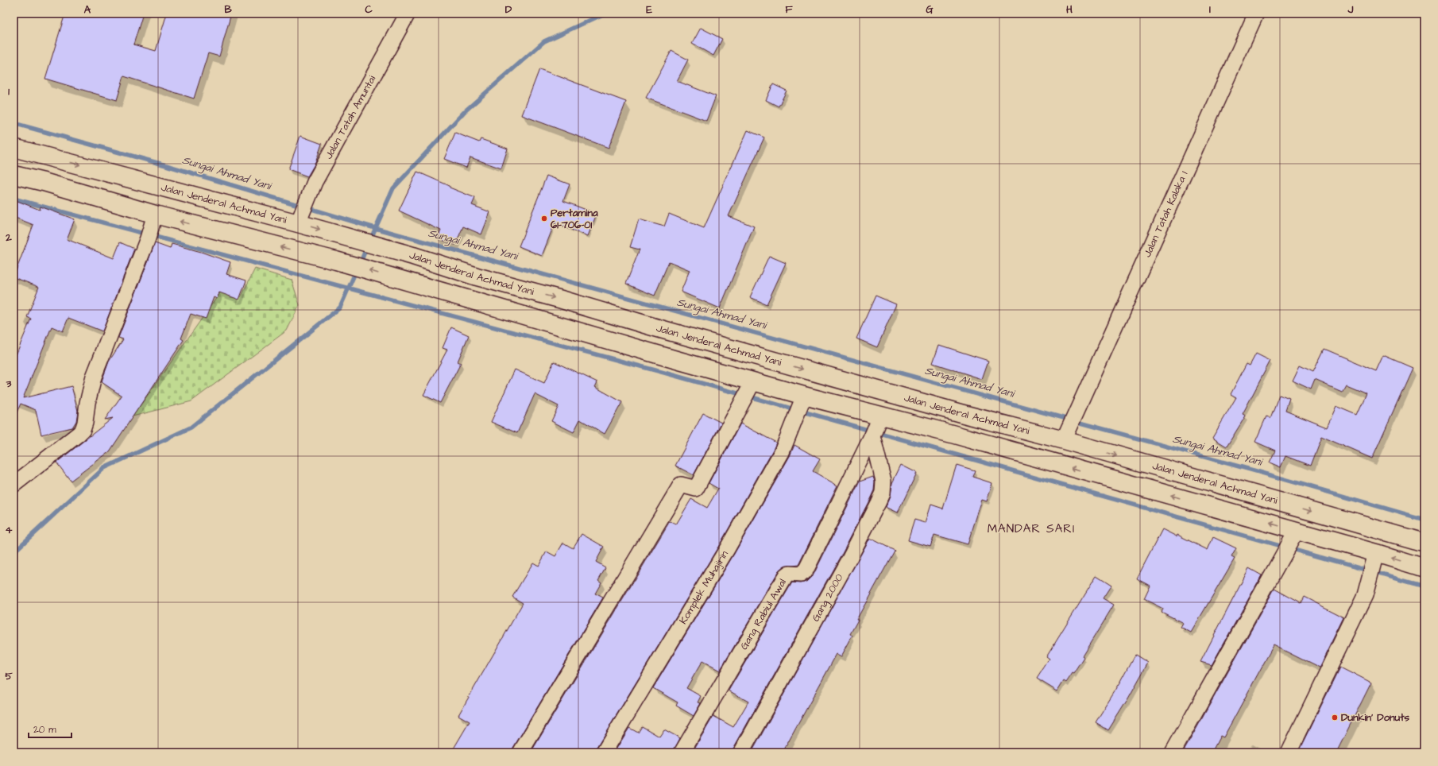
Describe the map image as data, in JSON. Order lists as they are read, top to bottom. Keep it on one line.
{"streets":{"highway":["Jalan Jenderal Achmad Yani"],"street":["Jalan Tatah Amuntai","Jalan Tatah Kalaka 1","Komplek Muhajirin","Gang 2000","Gang Rabiul Awal"]},"crossings":[["Jalan Tatah Amuntai","Jalan Jenderal Achmad Yani"],["Jalan Jenderal Achmad Yani","Jalan Tatah Kalaka 1"],["Gang 2000","Gang Rabiul Awal"]],"districts":["MANDAR SARI"],"water":["Sungai Ahmad Yani"],"places":["Pertamina 61-706-01","Dunkin' Donuts"],"scale_bar":"20 m","grid":{"columns":["A","B","C","D","E","F","G","H","I","J"],"rows":["1","2","3","4","5"]}}
